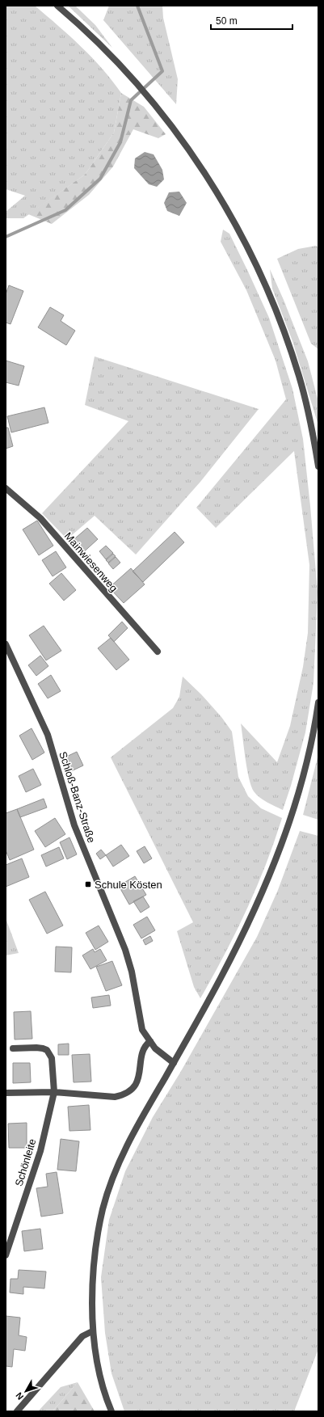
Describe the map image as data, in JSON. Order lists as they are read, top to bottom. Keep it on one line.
{"streets":{"street":["Mainwiesenweg","Schloß-Banz-Straße","Schönleite"]},"places":{"transit":["Schule Kösten"]},"scale_bar":"50 m","north":"bottom left"}
